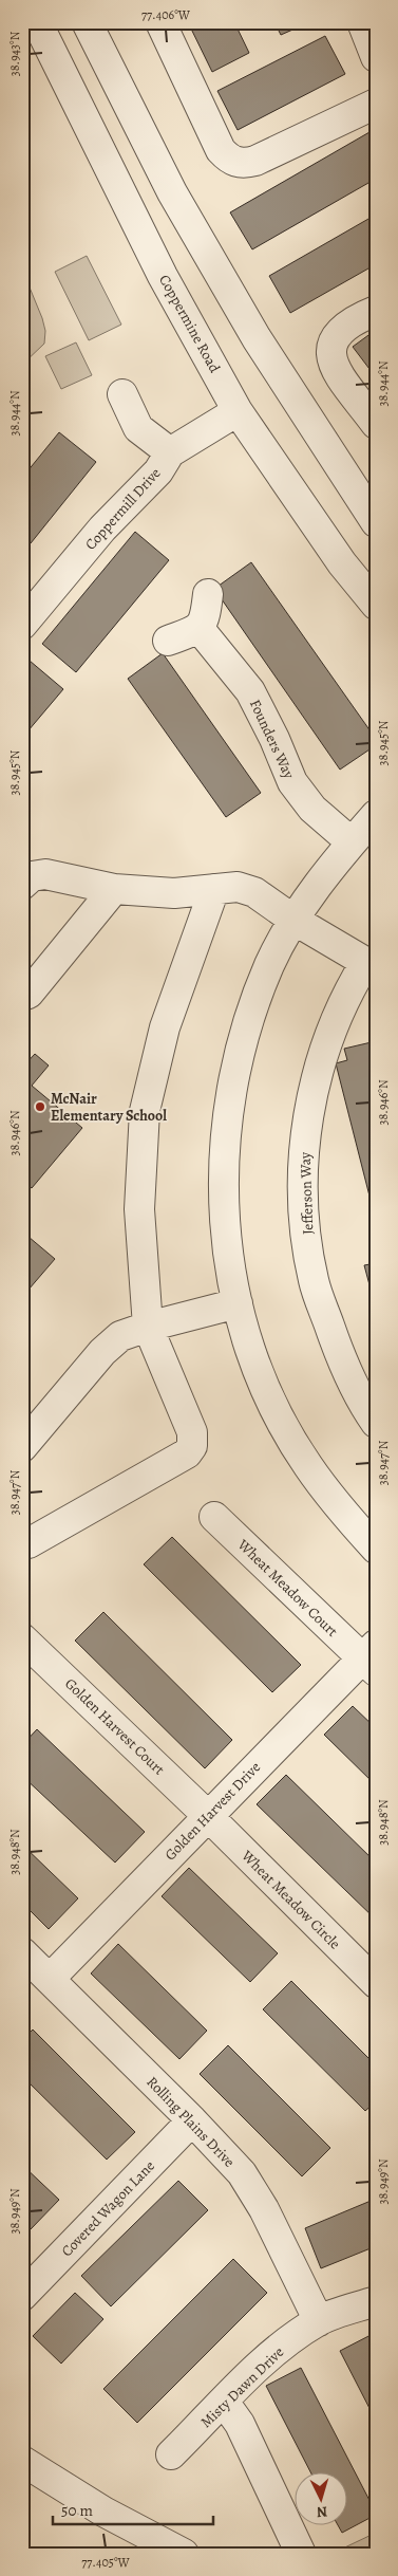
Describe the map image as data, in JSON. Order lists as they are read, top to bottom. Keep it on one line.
{"streets":{"street":["Coppermine Road","Coppermill Drive","Founders Way","Jefferson Way","Wheat Meadow Court","Golden Harvest Court","Golden Harvest Drive","Wheat Meadow Circle","Rolling Plains Drive","Covered Wagon Lane","Misty Dawn Drive"]},"crossings":[["Coppermine Road","Coppermill Drive"],["Wheat Meadow Court","Golden Harvest Drive"],["Golden Harvest Court","Golden Harvest Drive"],["Golden Harvest Court","Wheat Meadow Circle"],["Golden Harvest Drive","Wheat Meadow Circle"],["Golden Harvest Drive","Rolling Plains Drive"],["Rolling Plains Drive","Covered Wagon Lane"],["Rolling Plains Drive","Misty Dawn Drive"]],"places":["McNair Elementary School"],"scale_bar":"50 m","north":"bottom","coordinates":["77.406°W","38.943°N","38.944°N","38.945°N","38.946°N","38.947°N","38.948°N","38.949°N","77.405°W"]}
